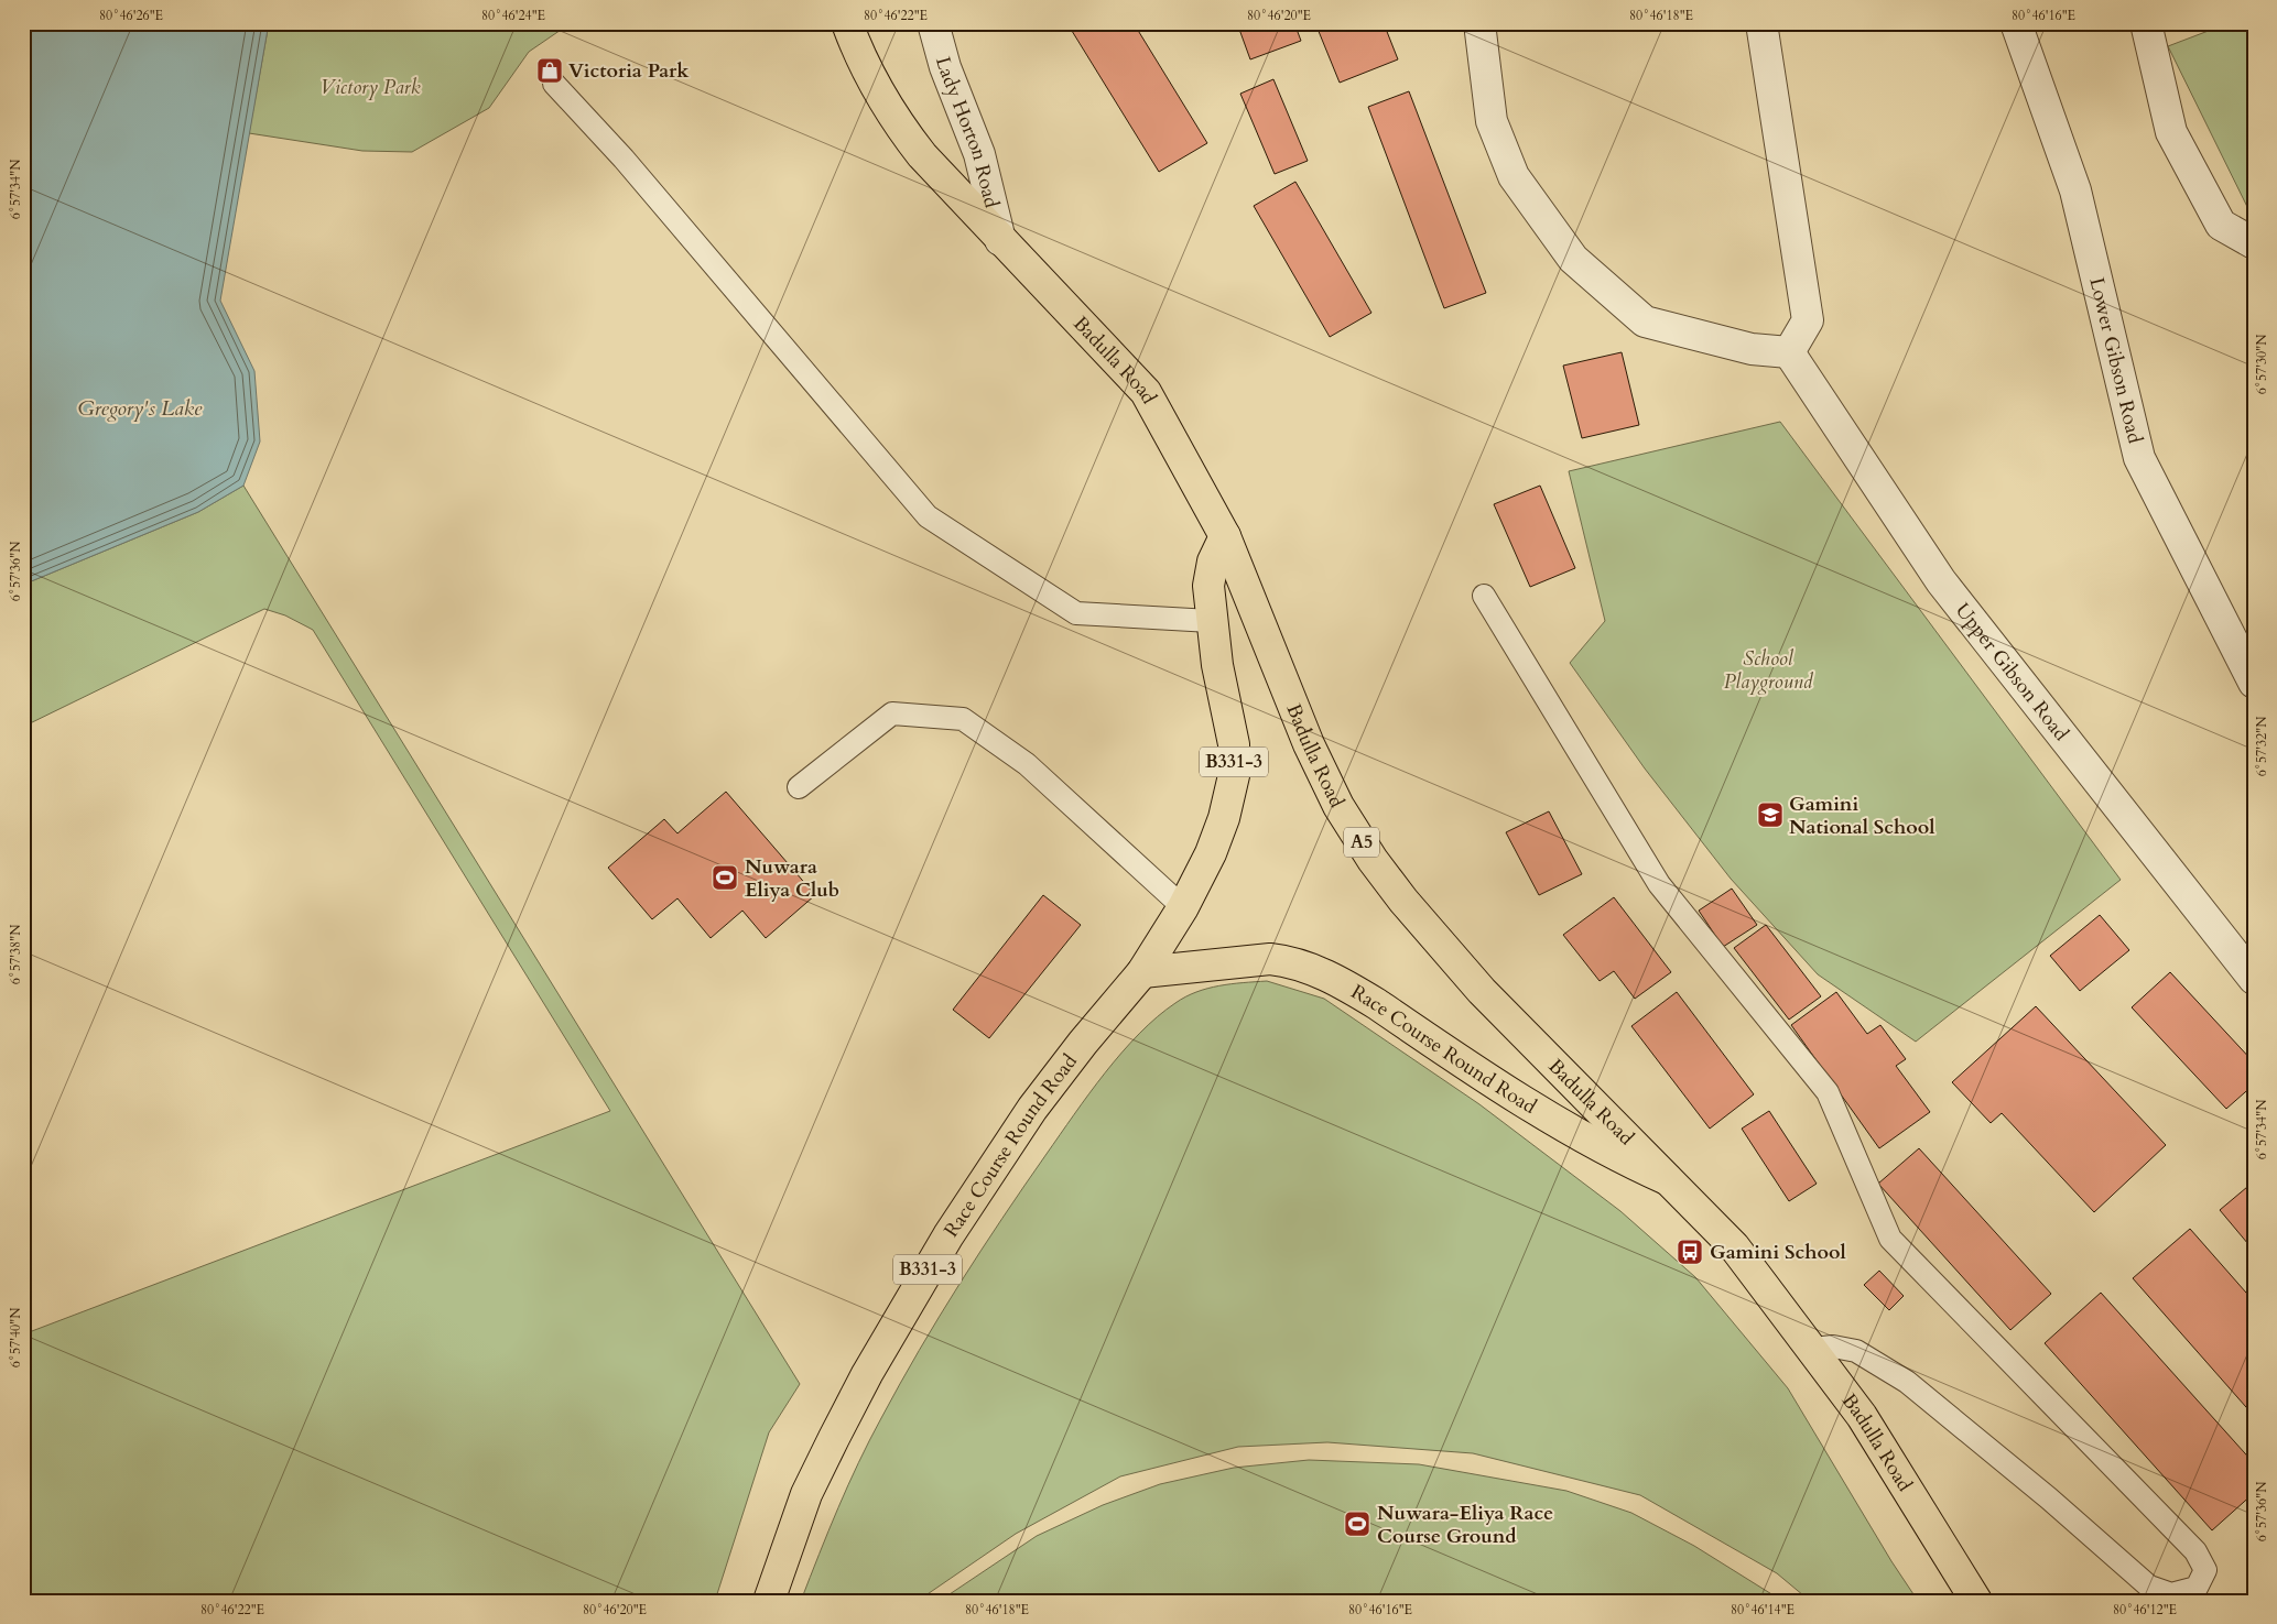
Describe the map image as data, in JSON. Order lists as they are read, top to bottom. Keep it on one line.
{"streets":{"main road":["Badulla Road","B331-3","A5","Race Course Round Road"],"street":["Lady Horton Road","Lower Gibson Road","Upper Gibson Road"]},"crossings":[["Lady Horton Road","Badulla Road"],["Badulla Road","Race Course Round Road"]],"water":["Gregory's Lake"],"parks":["Victory Park","School Playground"],"places":{"shop":["Victoria Park"],"school or university":["Gamini National School"],"sports":["Nuwara Eliya Club","Nuwara-Eliya Race Course Ground"],"bus stop":["Gamini School"]},"coordinates":["80°46'26\"E","80°46'24\"E","80°46'22\"E","80°46'20\"E","80°46'18\"E","80°46'16\"E","6°57'34\"N","6°57'30\"N","6°57'36\"N","6°57'32\"N","6°57'38\"N","6°57'40\"N","80°46'14\"E","80°46'12\"E"]}
